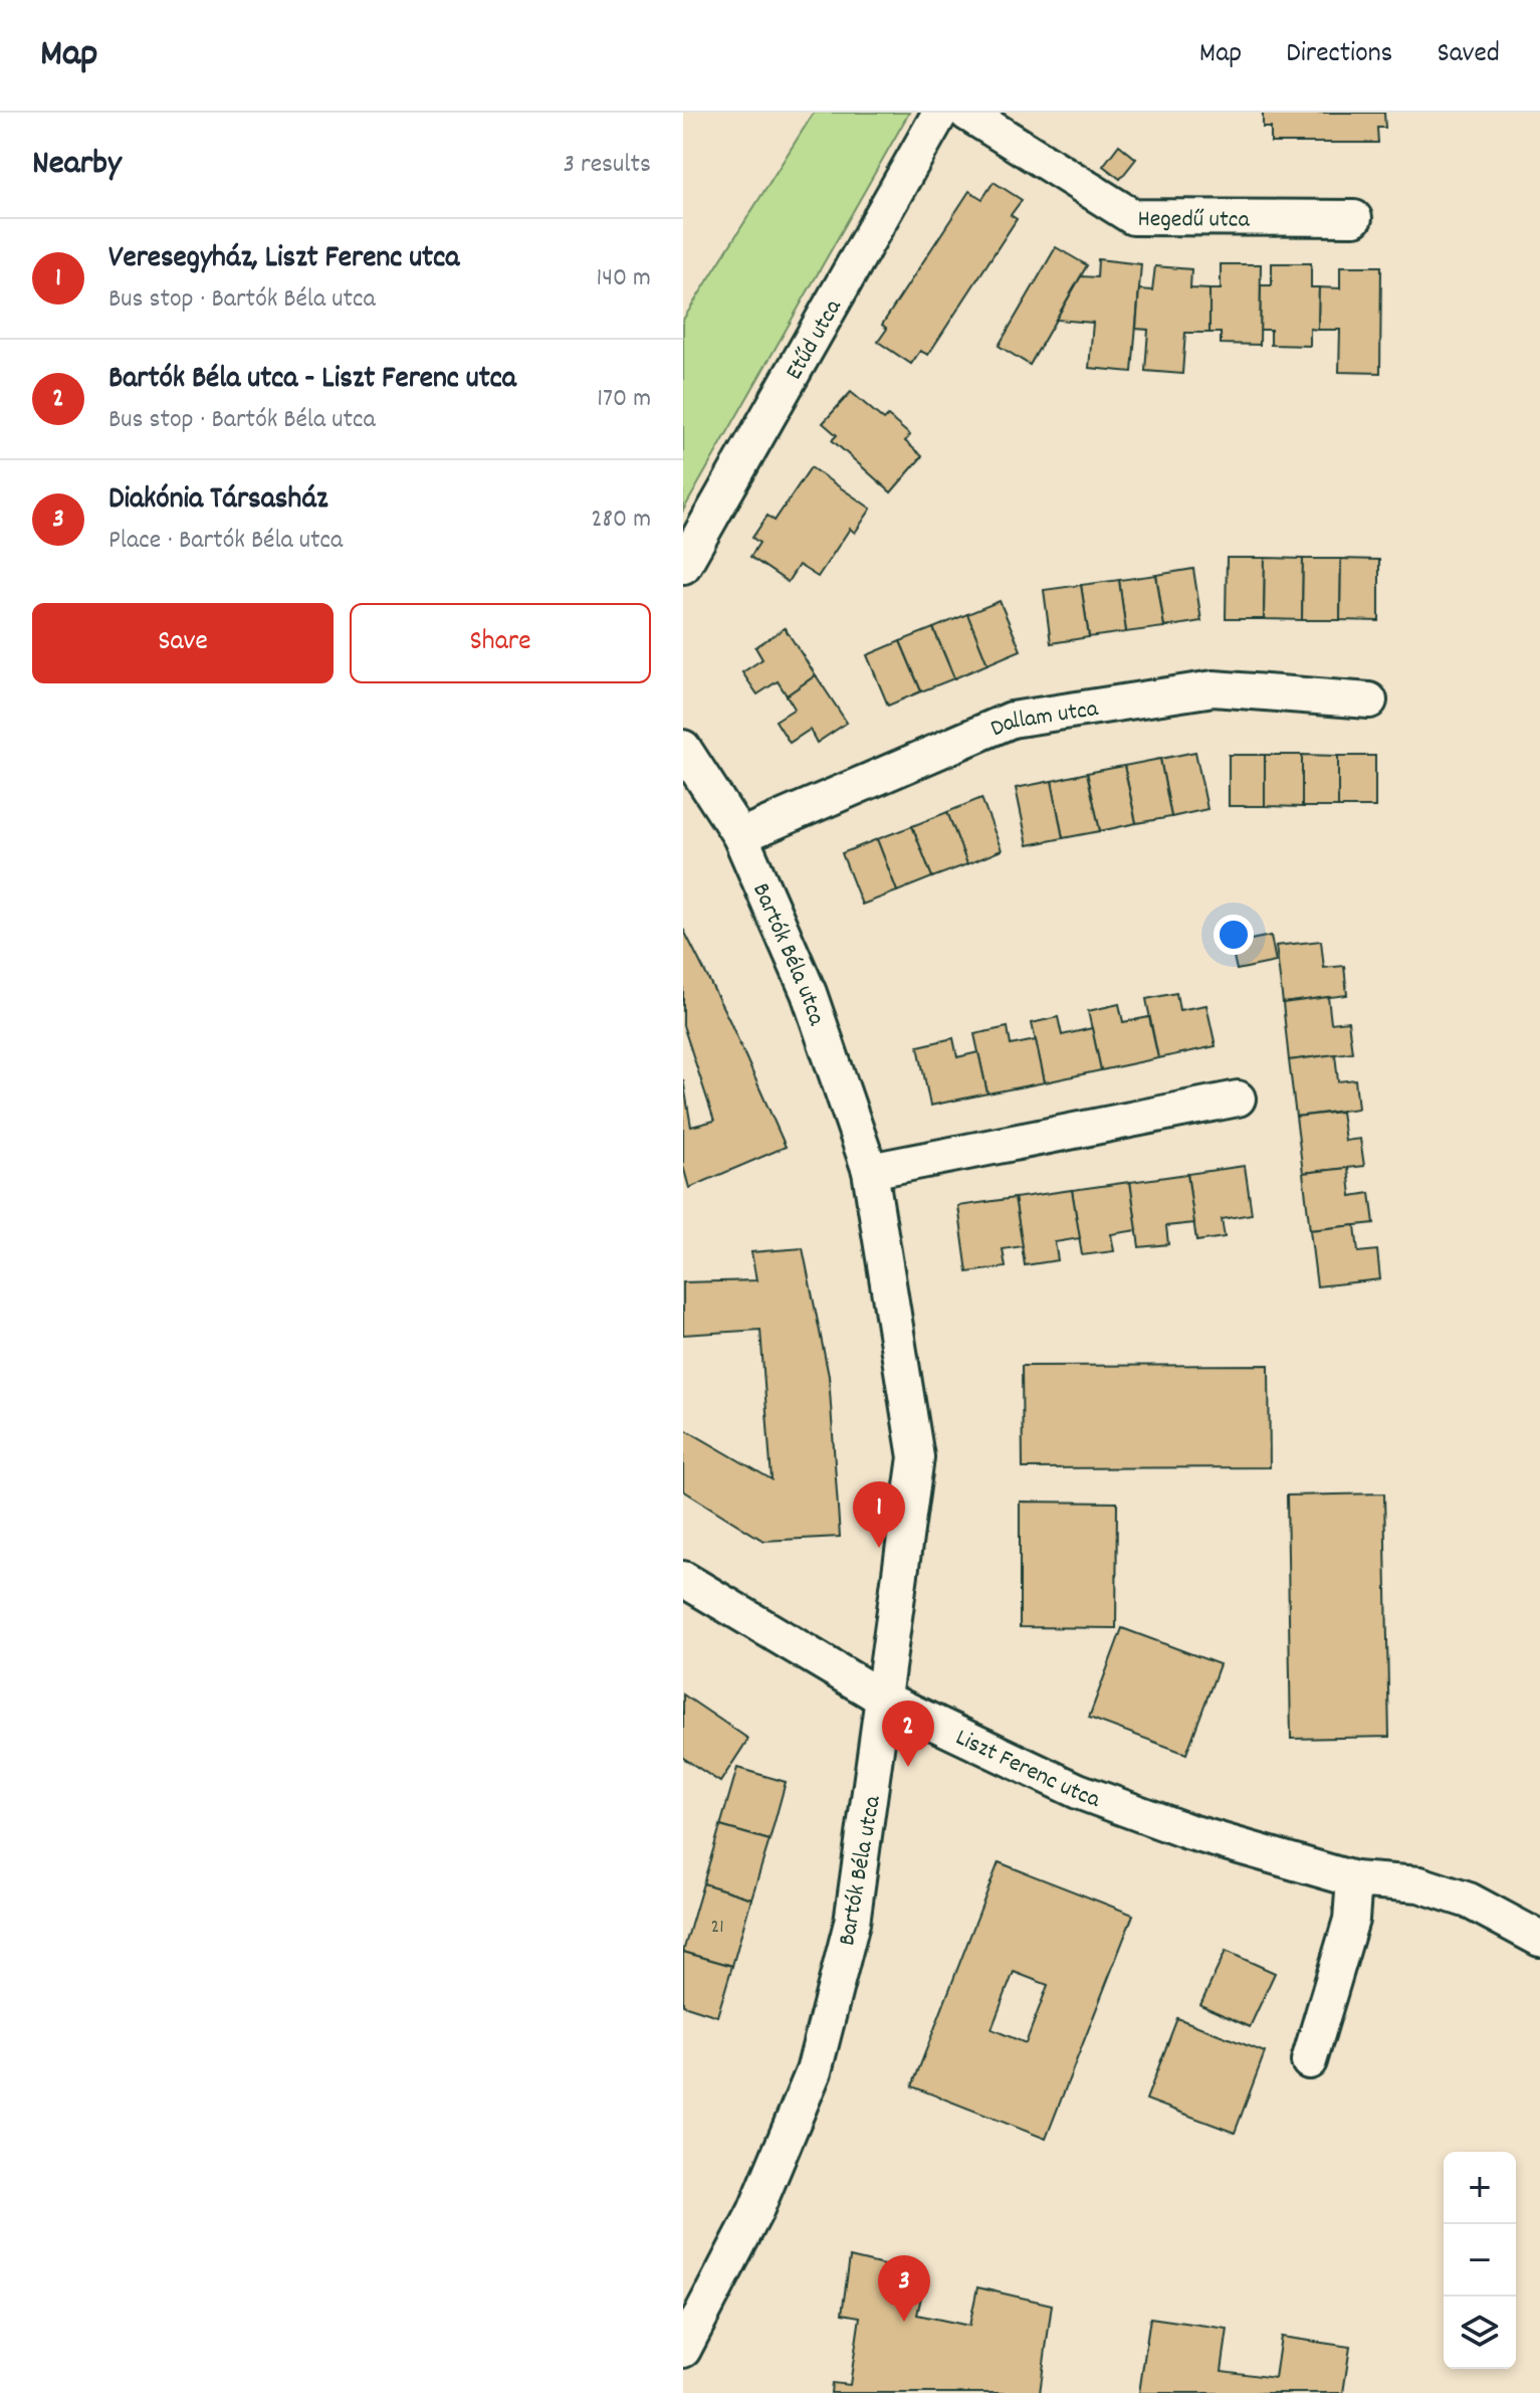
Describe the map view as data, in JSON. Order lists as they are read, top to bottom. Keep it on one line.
{"streets":{"street":["Hegedű utca","Etűd utca","Dallam utca","Bartók Béla utca","Liszt Ferenc utca"]},"crossings":[["Dallam utca","Bartók Béla utca"],["Bartók Béla utca","Liszt Ferenc utca"]],"house_numbers":["21"],"page":{"header":"Map","nav":["Map","Directions","Saved"],"heading":["Nearby","3 results"],"list":[{"mark":"1","name":"Veresegyház, Liszt Ferenc utca","note":"Bus stop · Bartók Béla utca","value":"140 m"},{"mark":"2","name":"Bartók Béla utca - Liszt Ferenc utca","note":"Bus stop · Bartók Béla utca","value":"170 m"},{"mark":"3","name":"Diakónia Társasház","note":"Place · Bartók Béla utca","value":"280 m"}],"buttons":["Save","Share"],"pins":["1","2","3"],"map_buttons":["+","−"]}}
